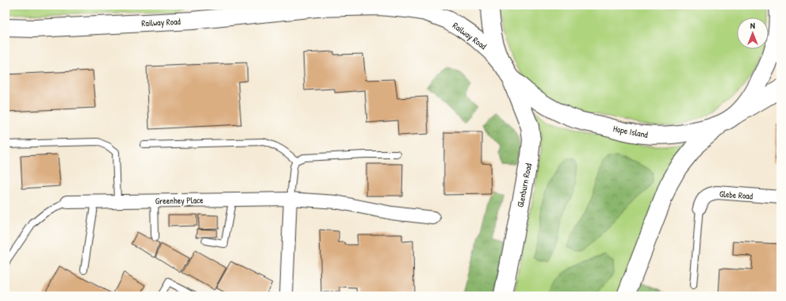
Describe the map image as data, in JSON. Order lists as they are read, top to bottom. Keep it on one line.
{"streets":{"main road":["Railway Road","Hope Island","Glenburn Road"],"street":["Glebe Road","Greenhey Place"]},"crossings":[["Railway Road","Hope Island"],["Railway Road","Glenburn Road"],["Hope Island","Glenburn Road"]],"north":"top"}
